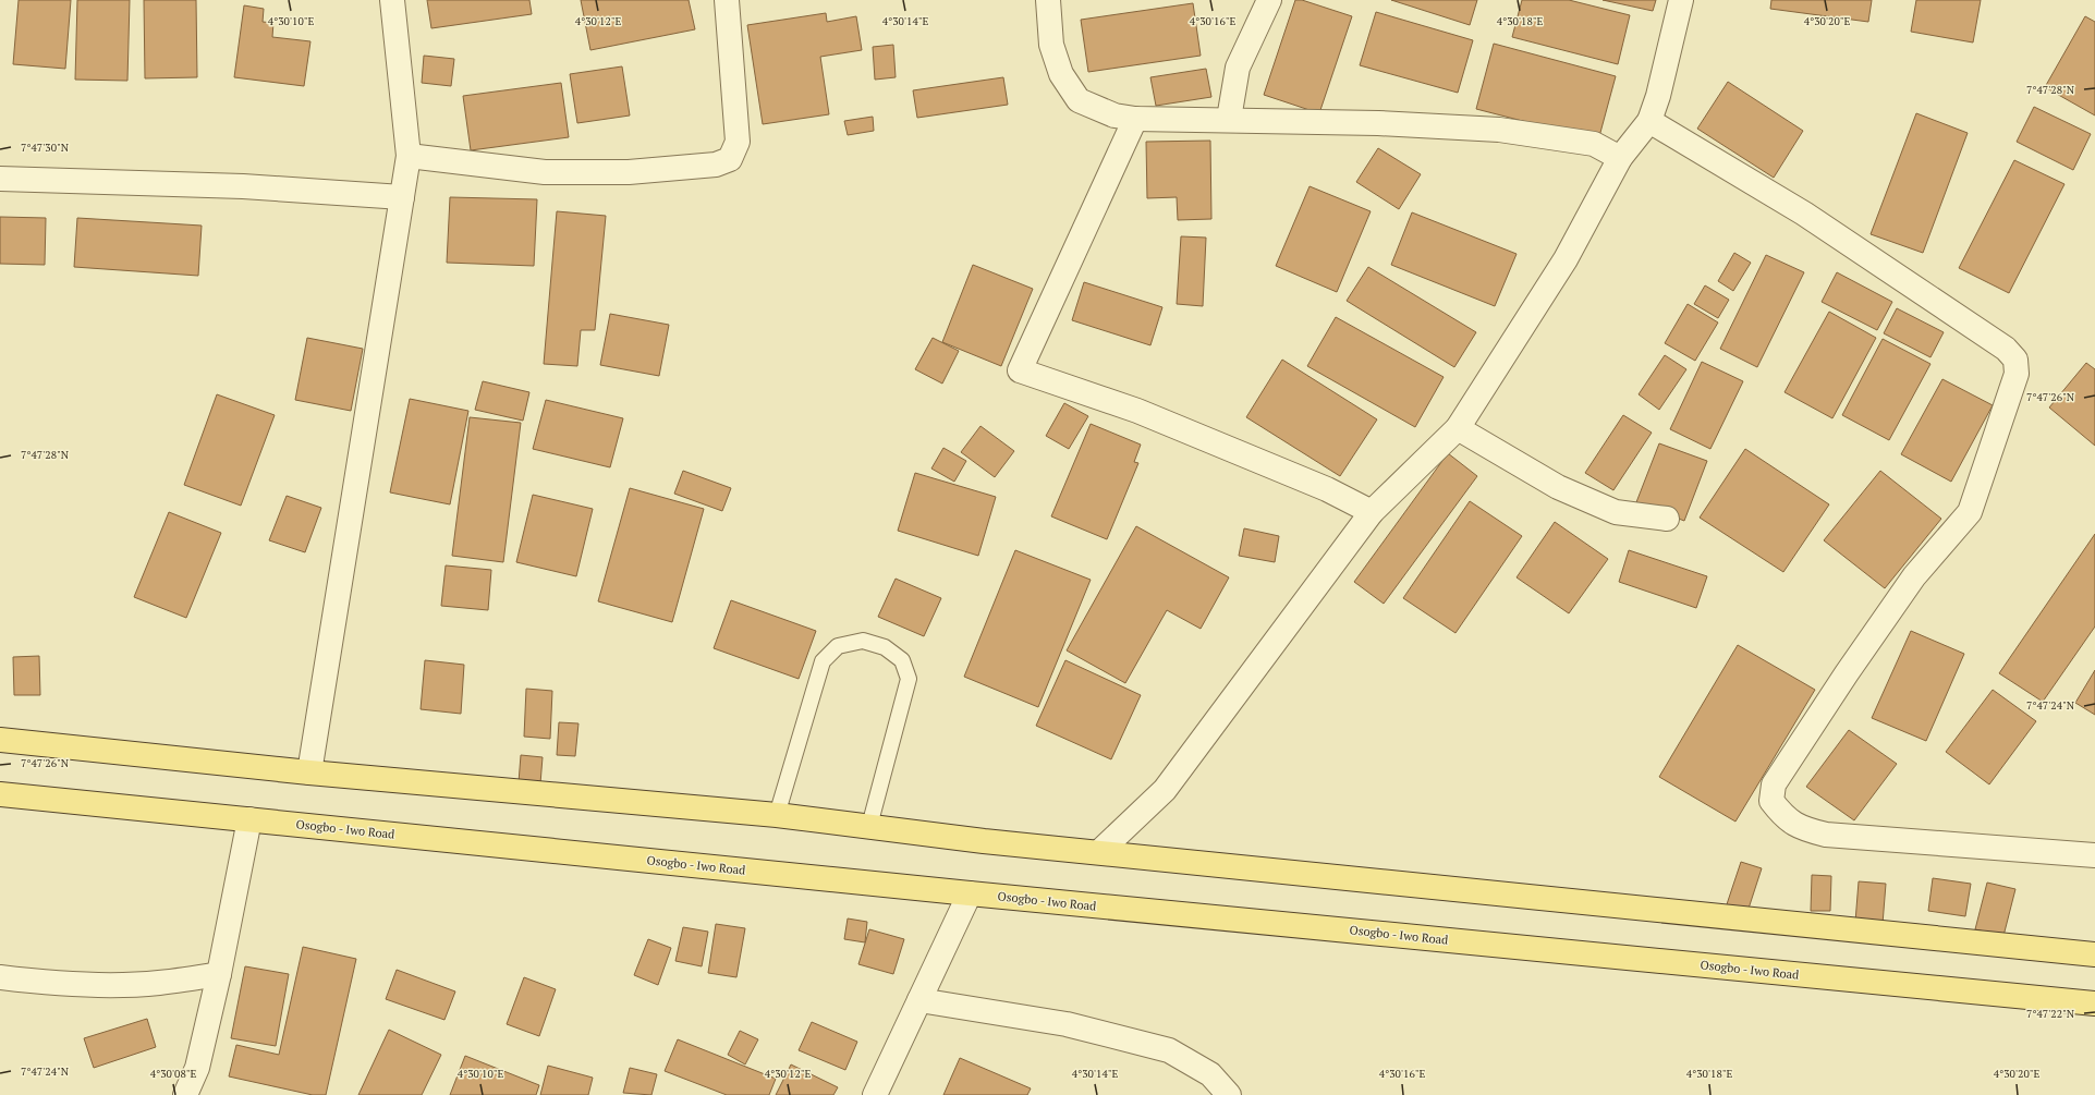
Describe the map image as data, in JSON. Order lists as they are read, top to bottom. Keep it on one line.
{"streets":{"main road":["Osogbo - Iwo Road"]},"coordinates":["4°30'10\"E","4°30'12\"E","4°30'14\"E","4°30'16\"E","4°30'18\"E","4°30'20\"E","7°47'28\"N","7°47'30\"N","7°47'26\"N","7°47'24\"N","7°47'22\"N","4°30'08\"E"]}
